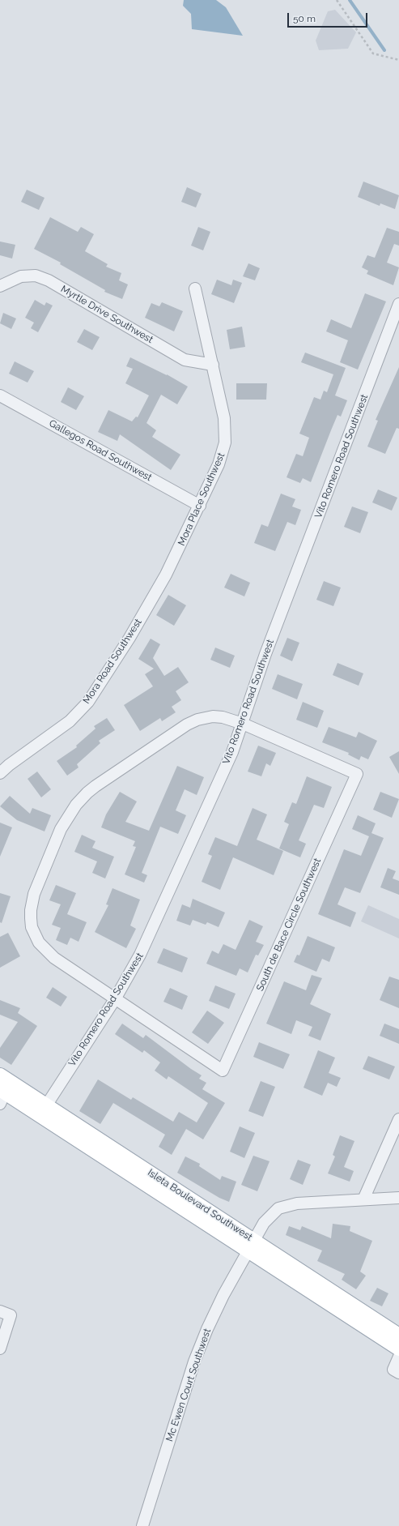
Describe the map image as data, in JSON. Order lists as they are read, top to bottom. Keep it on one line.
{"streets":{"main road":["Isleta Boulevard Southwest"],"street":["Myrtle Drive Southwest","Gallegos Road Southwest","Vito Romero Road Southwest","Mora Place Southwest","Mora Road Southwest","South de Bace Circle Southwest","Mc Ewen Court Southwest"]},"crossings":[["Myrtle Drive Southwest","Mora Place Southwest"],["Gallegos Road Southwest","Mora Place Southwest"],["Vito Romero Road Southwest","South de Bace Circle Southwest"],["Vito Romero Road Southwest","Isleta Boulevard Southwest"],["Mora Place Southwest","Mora Road Southwest"],["Isleta Boulevard Southwest","Mc Ewen Court Southwest"]],"scale_bar":"50 m"}
